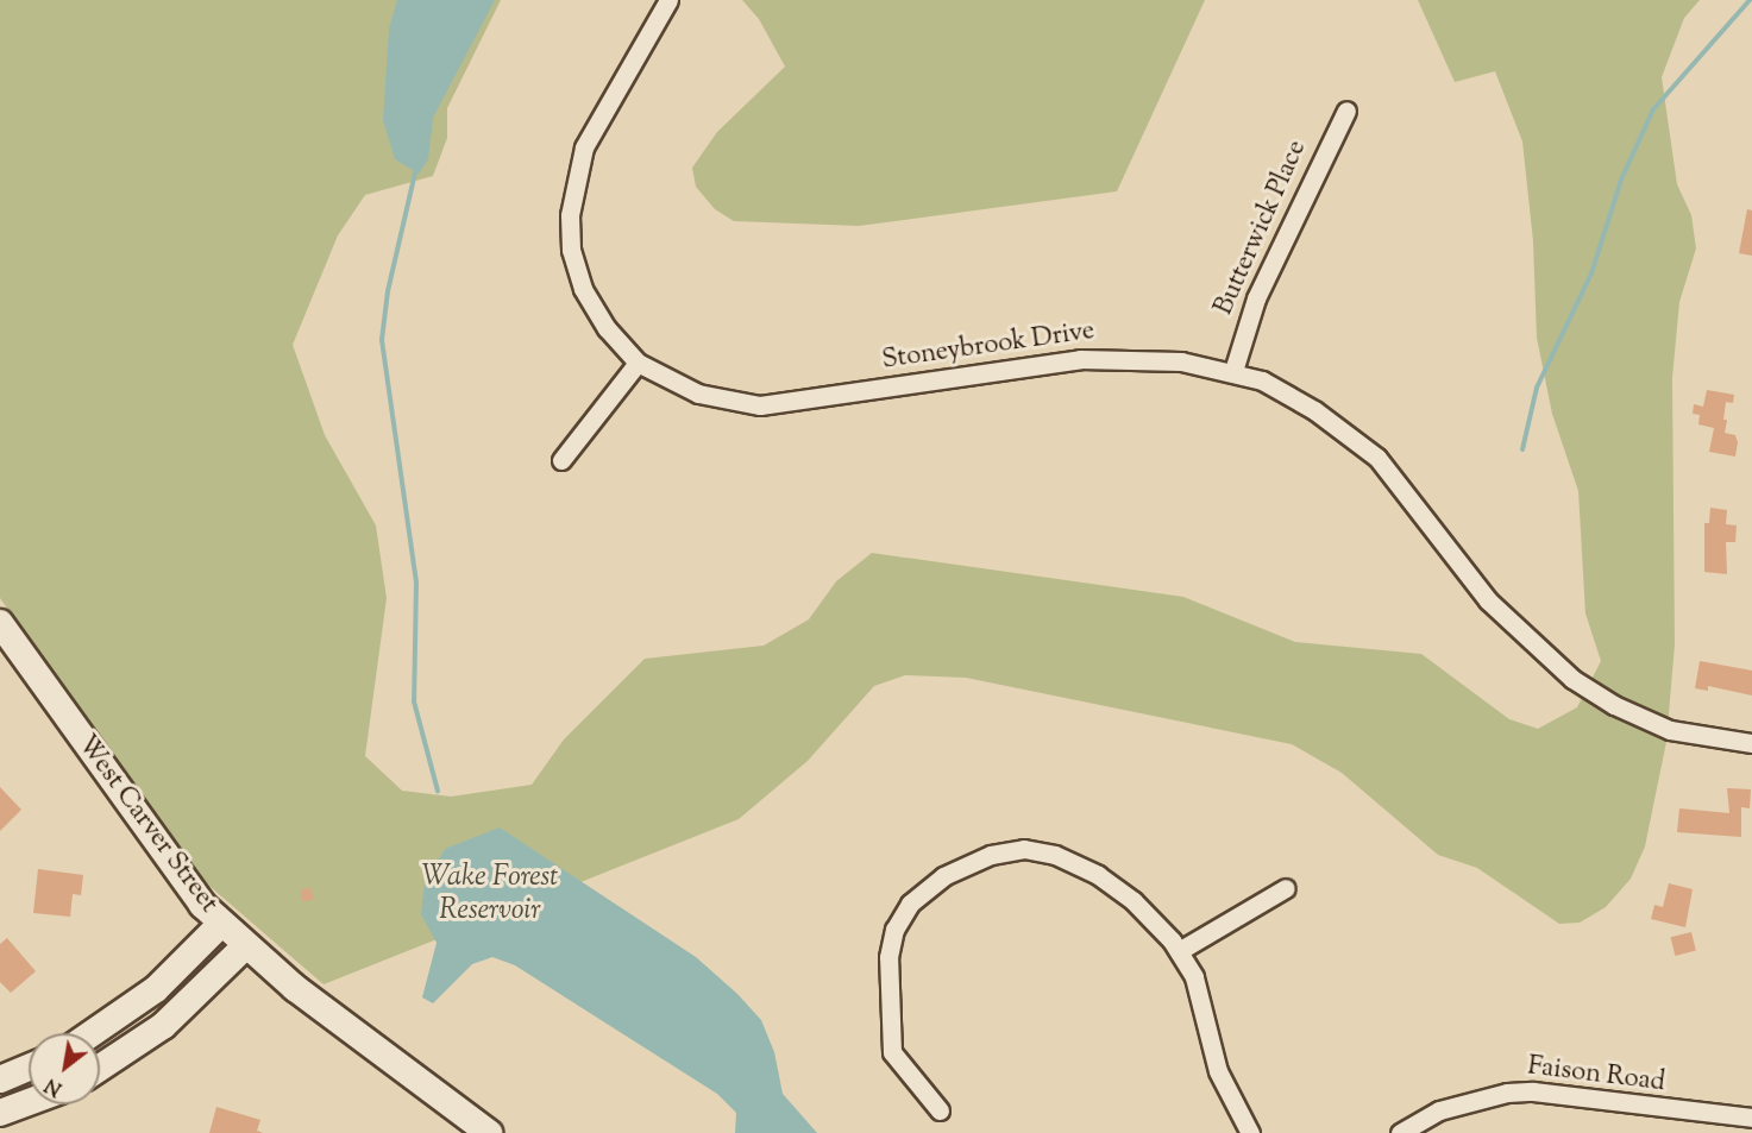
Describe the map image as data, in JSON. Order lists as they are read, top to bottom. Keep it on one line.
{"streets":{"street":["Butterwick Place","Stoneybrook Drive","West Carver Street","Faison Road"]},"crossings":[["Butterwick Place","Stoneybrook Drive"]],"water":["Wake Forest Reservoir"],"north":"bottom left"}
